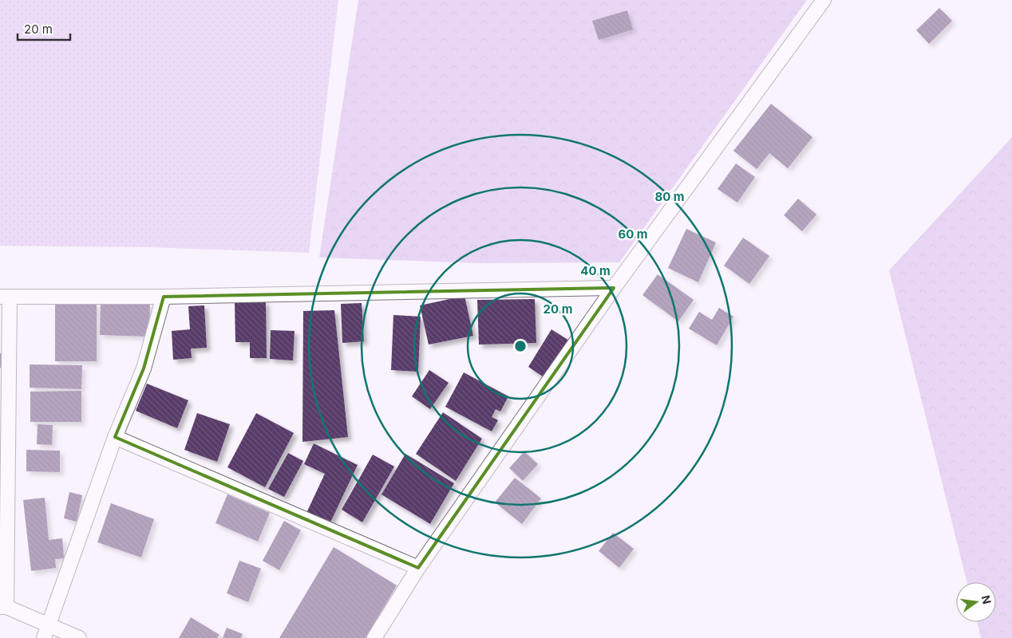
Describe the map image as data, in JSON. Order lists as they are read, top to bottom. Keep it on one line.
{"scale_bar":"20 m","north":"right","rings":["80 m","60 m","40 m","20 m"]}
